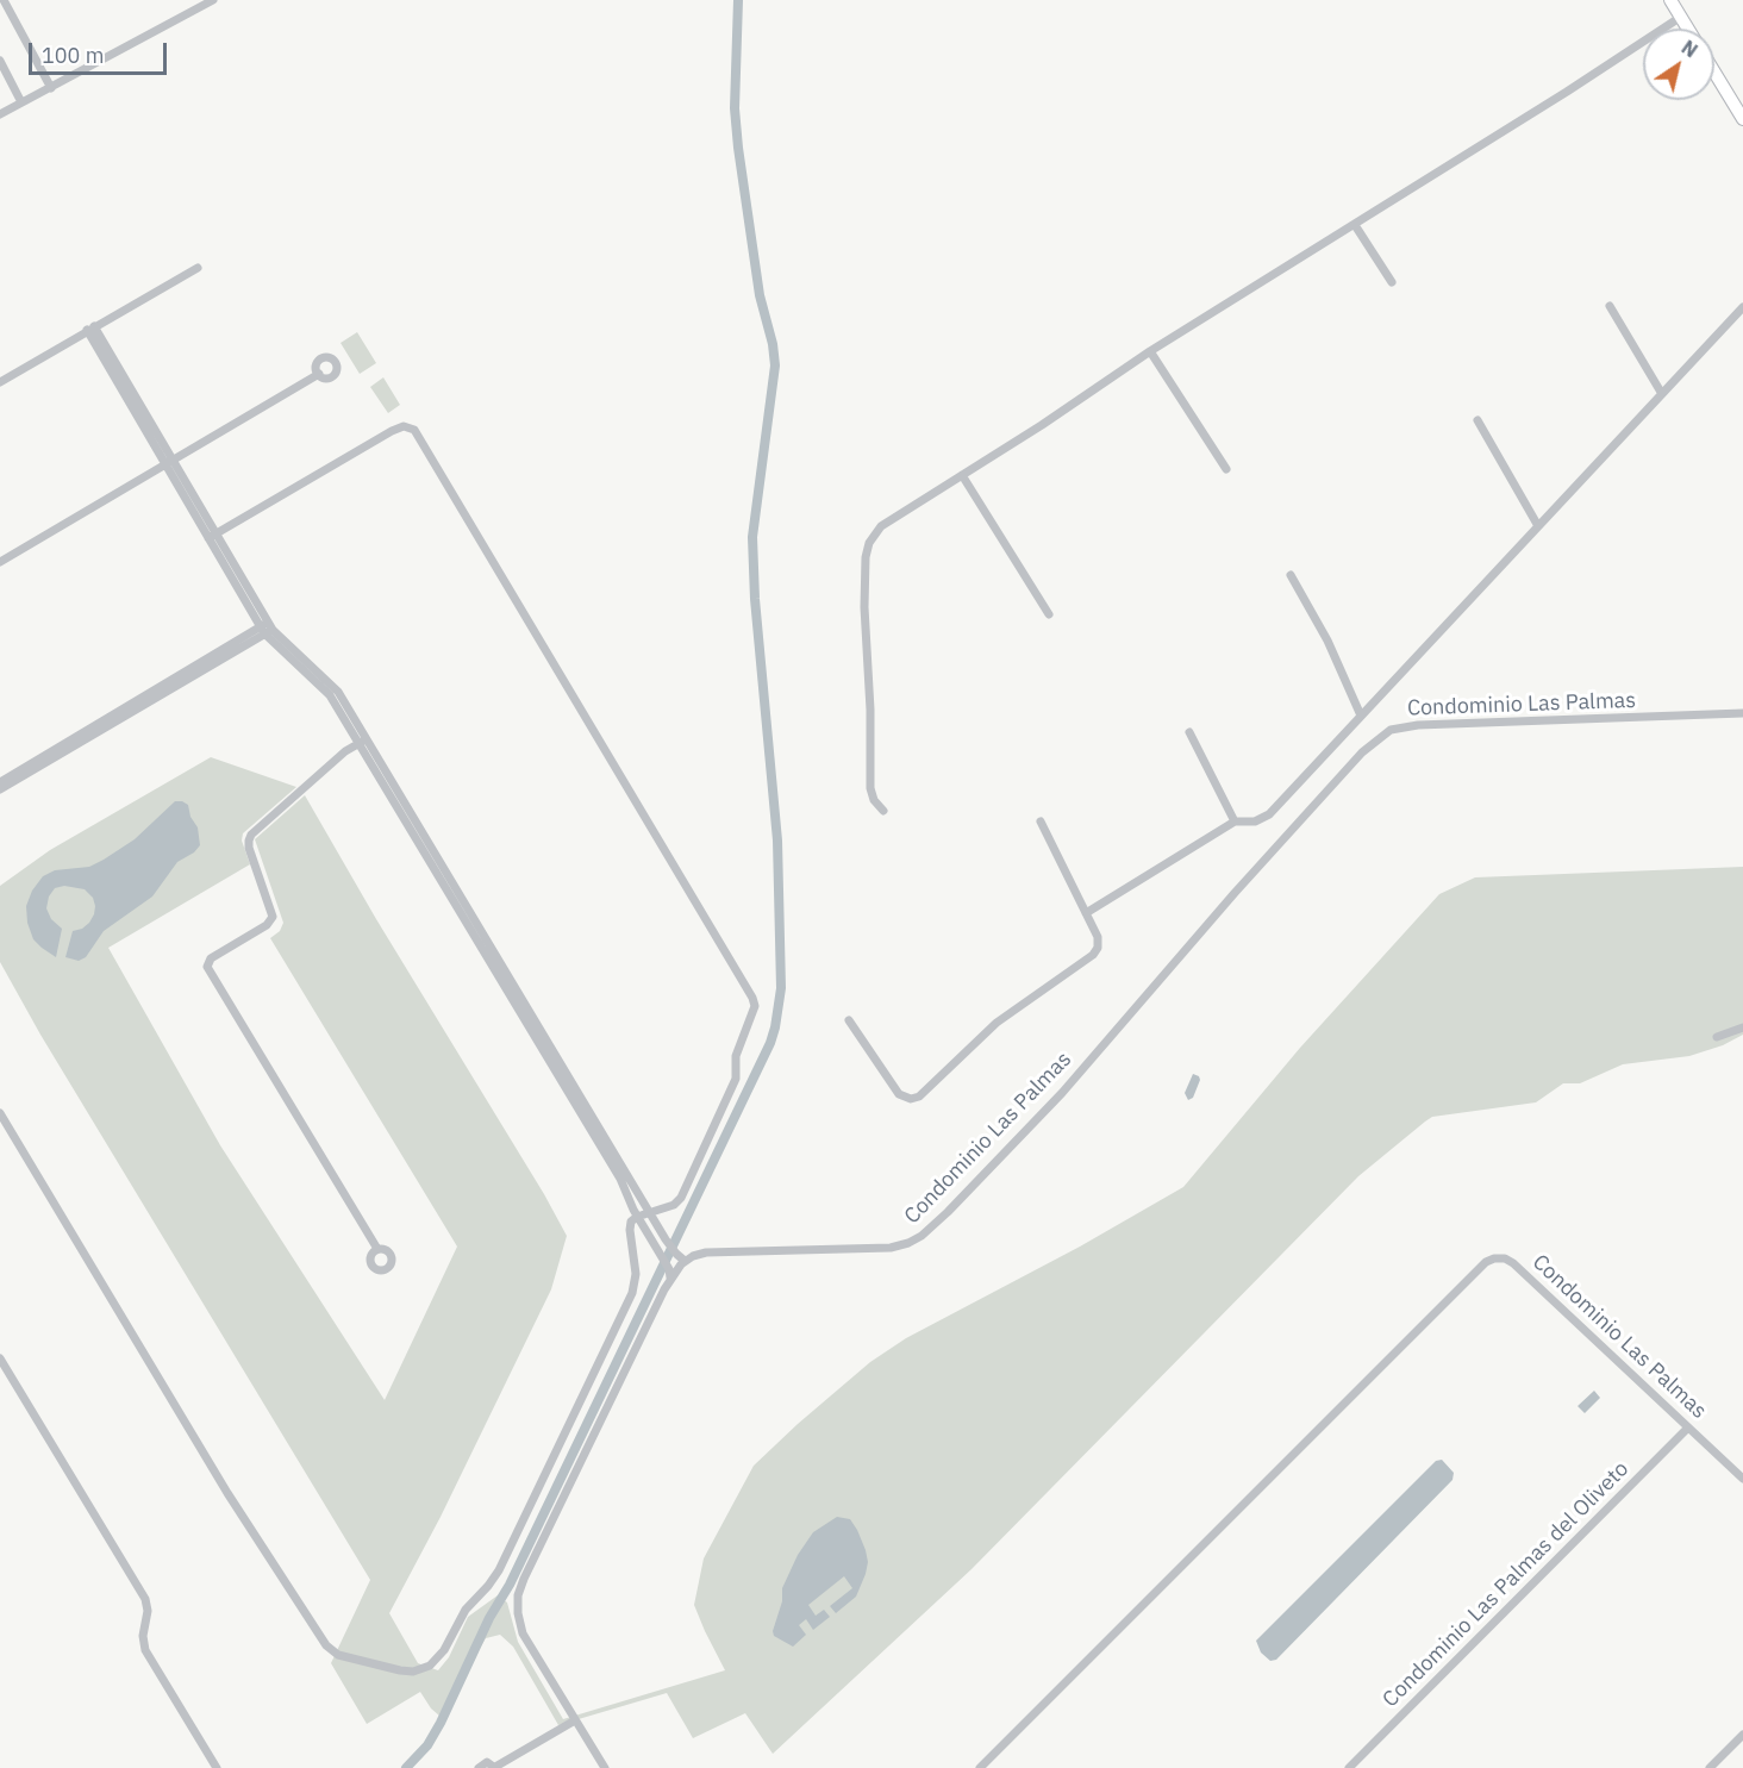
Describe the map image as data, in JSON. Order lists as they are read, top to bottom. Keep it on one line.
{"streets":{"street":["Condominio Las Palmas","Condominio Las Palmas del Oliveto"]},"crossings":[["Condominio Las Palmas","Condominio Las Palmas del Oliveto"]],"scale_bar":"100 m","north":"top right"}
